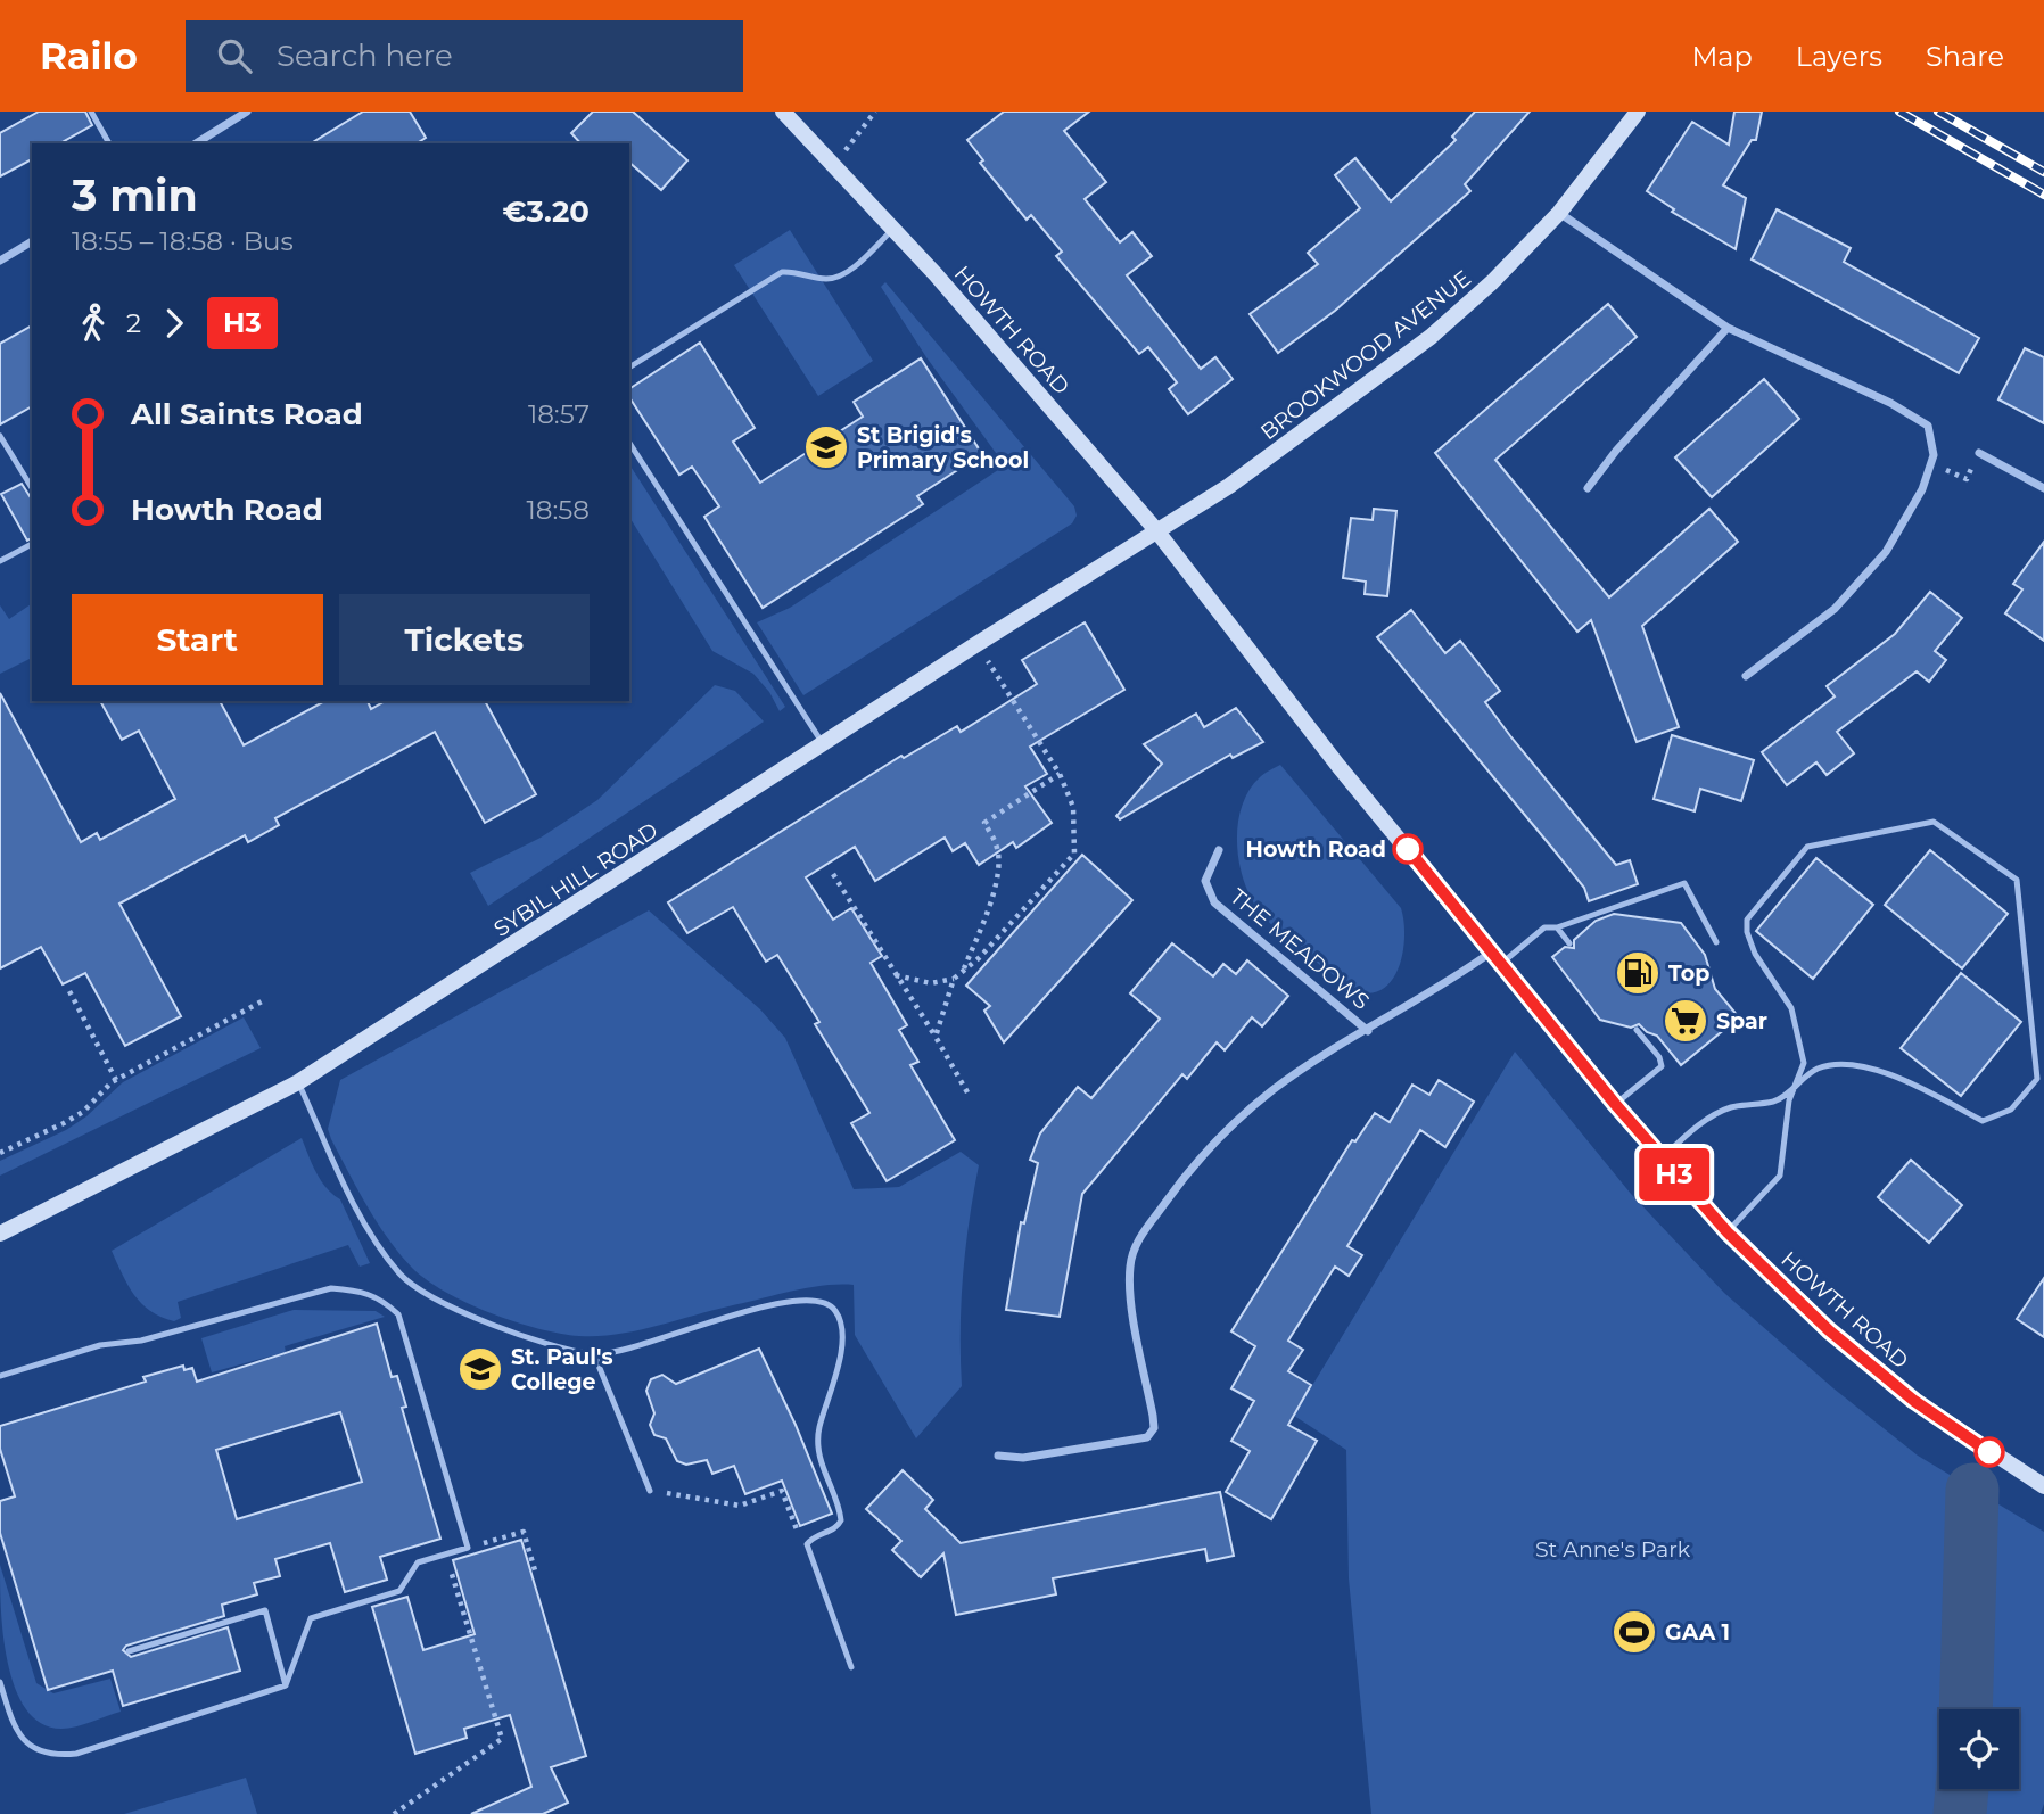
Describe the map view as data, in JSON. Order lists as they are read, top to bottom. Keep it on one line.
{"streets":{"main road":["HOWTH ROAD","BROOKWOOD AVENUE","SYBIL HILL ROAD"],"street":["THE MEADOWS"]},"crossings":[["HOWTH ROAD","BROOKWOOD AVENUE"],["HOWTH ROAD","SYBIL HILL ROAD"],["HOWTH ROAD","THE MEADOWS"],["BROOKWOOD AVENUE","SYBIL HILL ROAD"]],"parks":["St Anne's Park"],"places":{"school or university":["St Brigid's Primary School","St. Paul's College"],"other":["Howth Road"],"fuel station":["Top"],"supermarket":["Spar"],"sports":["GAA 1"]},"lines":["bus line H3"],"page":{"header":"Railo","search":"Search here","nav":["Map","Layers","Share"],"on_map":"H3","heading":["3 min","18:55 – 18:58 · Bus","€3.20"],"legs":["2","H3"],"list":[{"name":"All Saints Road","value":"18:57"},{"name":"Howth Road","value":"18:58"}],"buttons":["Start","Tickets"]}}
